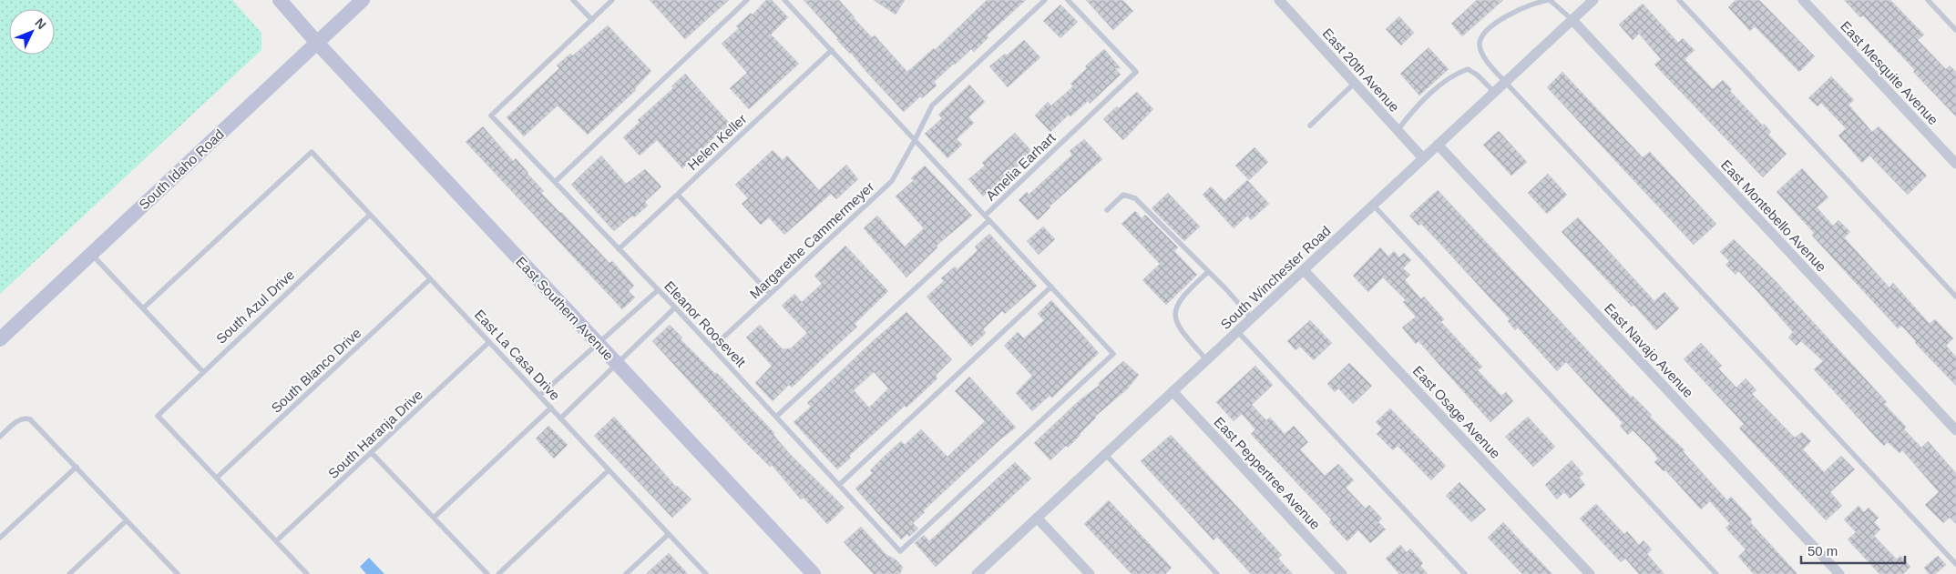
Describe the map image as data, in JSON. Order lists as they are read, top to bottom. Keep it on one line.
{"streets":{"main road":["South Idaho Road","East Southern Avenue"],"street":["East 20th Avenue","East Mesquite Avenue","East Montebello Avenue","South Winchester Road","East Navajo Avenue","East Osage Avenue","East Peppertree Avenue"],"lane":["Helen Keller","Amelia Earhart","Margarethe Cammermeyer","South Azul Drive","Eleanor Roosevelt","East La Casa Drive","South Blanco Drive","South Haranja Drive"]},"crossings":[["East 20th Avenue","South Winchester Road"],["Helen Keller","Eleanor Roosevelt"],["Amelia Earhart","Eleanor Roosevelt"],["South Idaho Road","East Southern Avenue"],["East Montebello Avenue","South Winchester Road"],["Margarethe Cammermeyer","Eleanor Roosevelt"],["South Winchester Road","East Navajo Avenue"],["South Winchester Road","East Osage Avenue"],["South Winchester Road","East Peppertree Avenue"],["South Azul Drive","East La Casa Drive"],["South Azul Drive","South Blanco Drive"],["East La Casa Drive","South Blanco Drive"],["East La Casa Drive","South Haranja Drive"]],"scale_bar":"50 m","north":"top right"}
